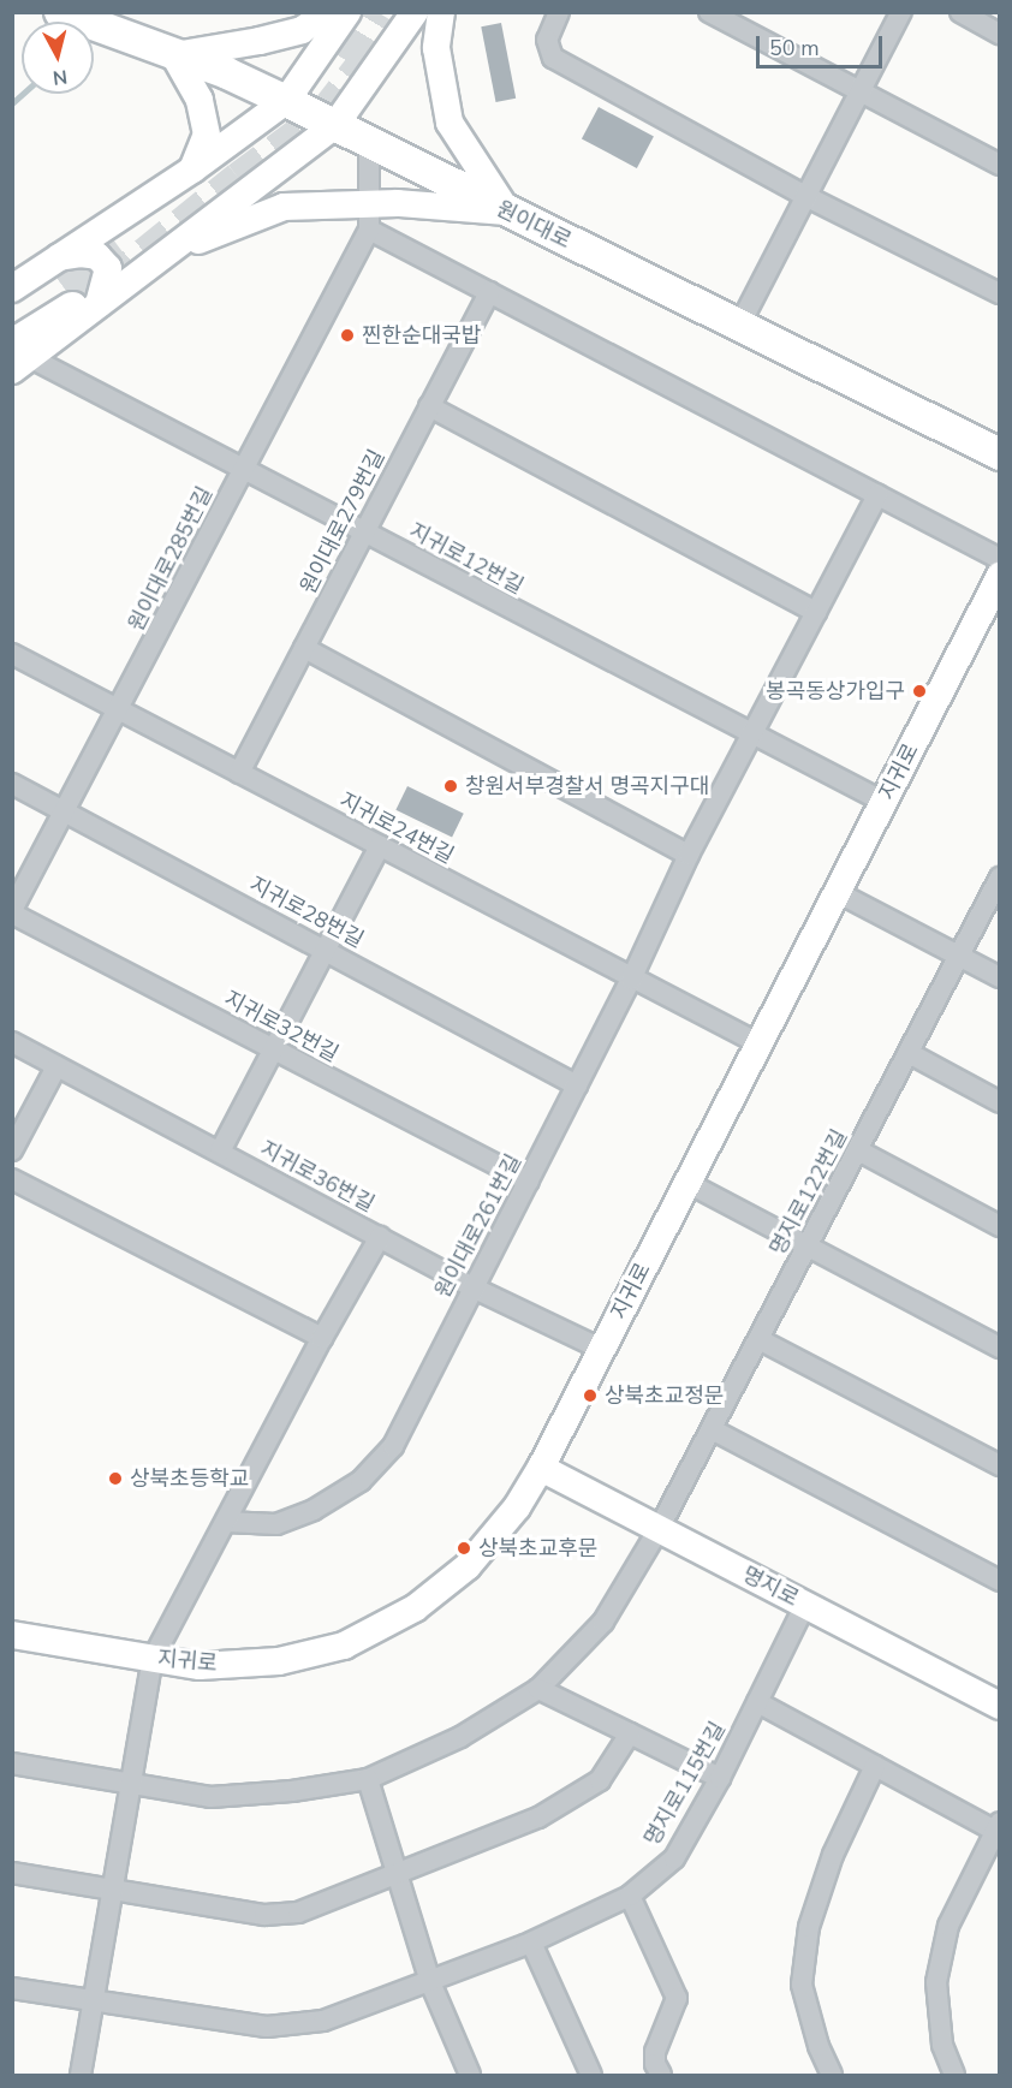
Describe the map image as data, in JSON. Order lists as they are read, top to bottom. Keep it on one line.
{"streets":{"main road":["원이대로"],"street":["원이대로279번길","원이대로285번길","지귀로12번길","지귀로","지귀로24번길","지귀로28번길","지귀로32번길","지귀로36번길","명지로122번길","원이대로261번길","명지로","명지로115번길"]},"crossings":[["원이대로279번길","지귀로12번길"],["원이대로279번길","지귀로24번길"],["원이대로285번길","지귀로12번길"],["원이대로285번길","지귀로24번길"],["원이대로285번길","지귀로28번길"],["원이대로285번길","지귀로32번길"],["지귀로12번길","지귀로"],["지귀로12번길","원이대로261번길"],["지귀로","지귀로24번길"],["지귀로","지귀로36번길"],["지귀로","명지로"],["지귀로24번길","원이대로261번길"],["지귀로28번길","원이대로261번길"],["지귀로32번길","원이대로261번길"],["지귀로36번길","원이대로261번길"],["명지로122번길","명지로"],["명지로","명지로115번길"]],"places":["찐한순대국밥","봉곡동상가입구","창원서부경찰서 명곡지구대","상북초교정문","상북초등학교","상북초교후문"],"scale_bar":"50 m","north":"bottom"}
